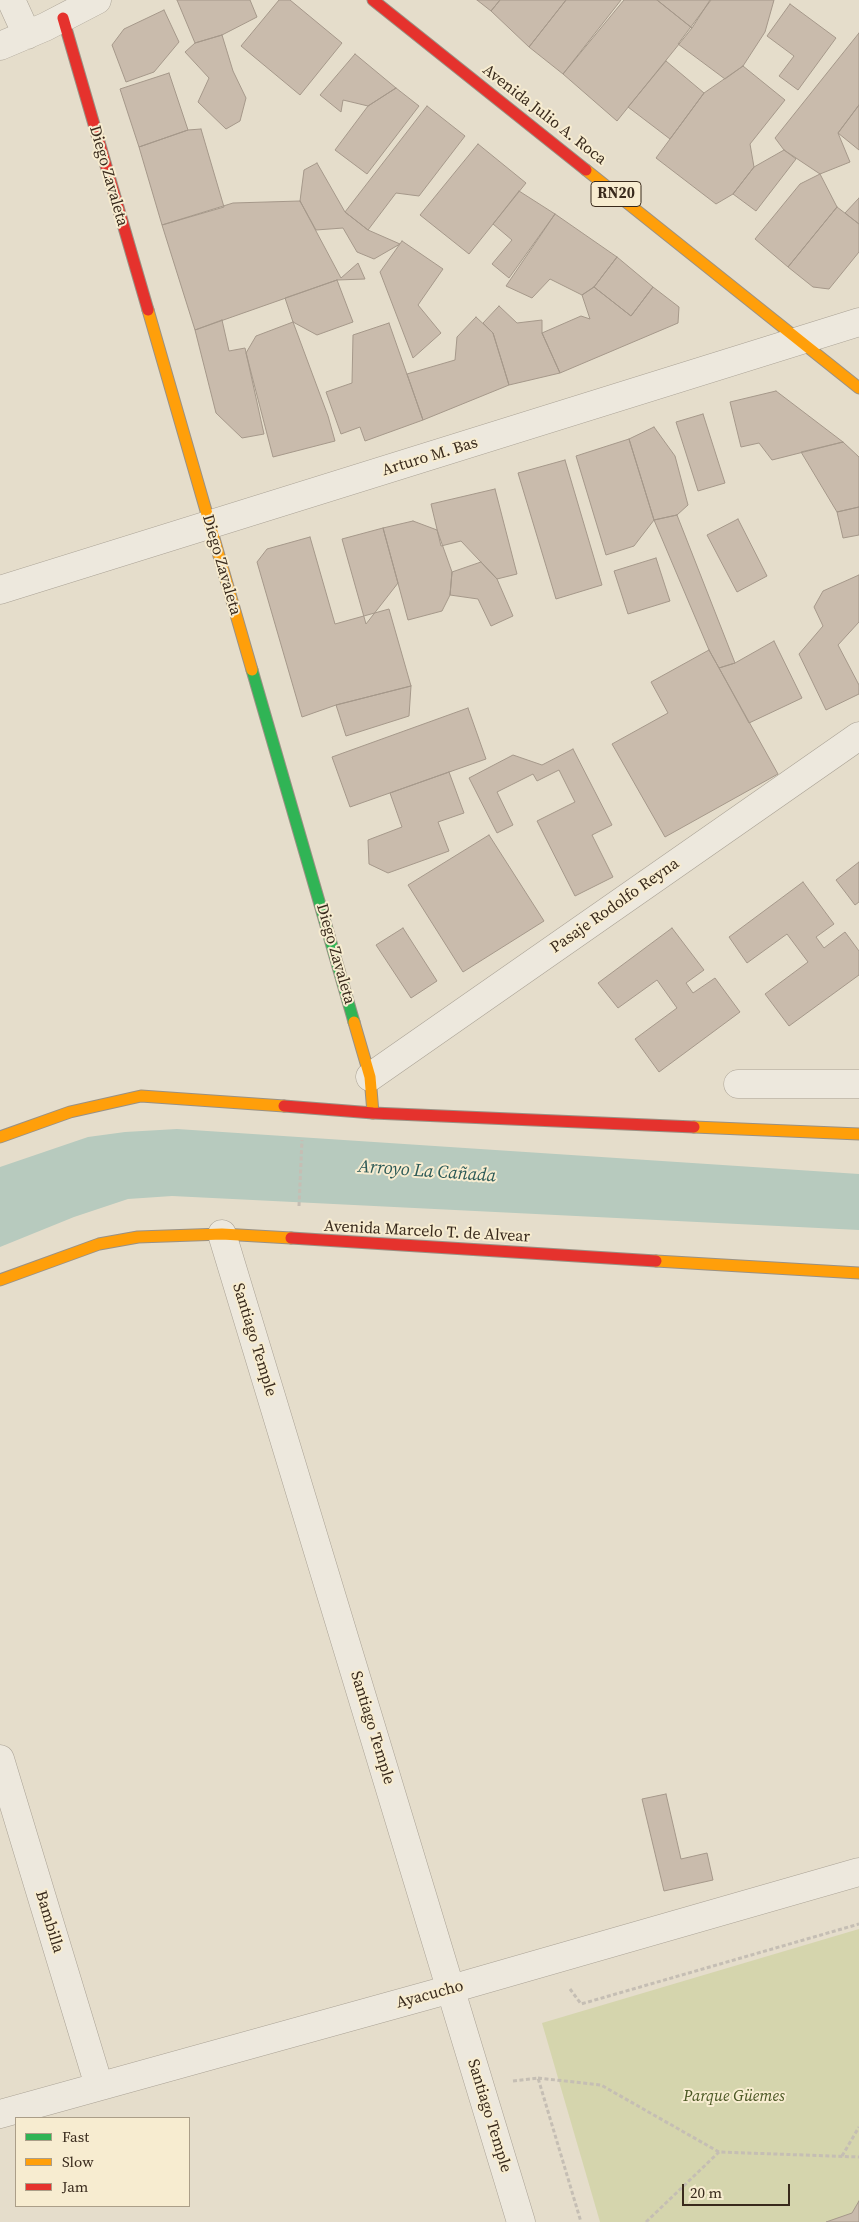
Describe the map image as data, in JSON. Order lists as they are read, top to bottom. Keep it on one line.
{"streets":{"main road":["Avenida Julio A. Roca","Diego Zavaleta","RN20","Avenida Marcelo T. de Alvear"],"street":["Arturo M. Bas","Pasaje Rodolfo Reyna","Santiago Temple","Bambilla","Ayacucho"]},"crossings":[["Avenida Julio A. Roca","Arturo M. Bas"],["Diego Zavaleta","Arturo M. Bas"],["Diego Zavaleta","Pasaje Rodolfo Reyna"],["Avenida Marcelo T. de Alvear","Santiago Temple"],["Santiago Temple","Ayacucho"],["Bambilla","Ayacucho"]],"water":["Arroyo La Cañada"],"parks":["Parque Güemes"],"legend":["Fast","Slow","Jam"],"scale_bar":"20 m"}
